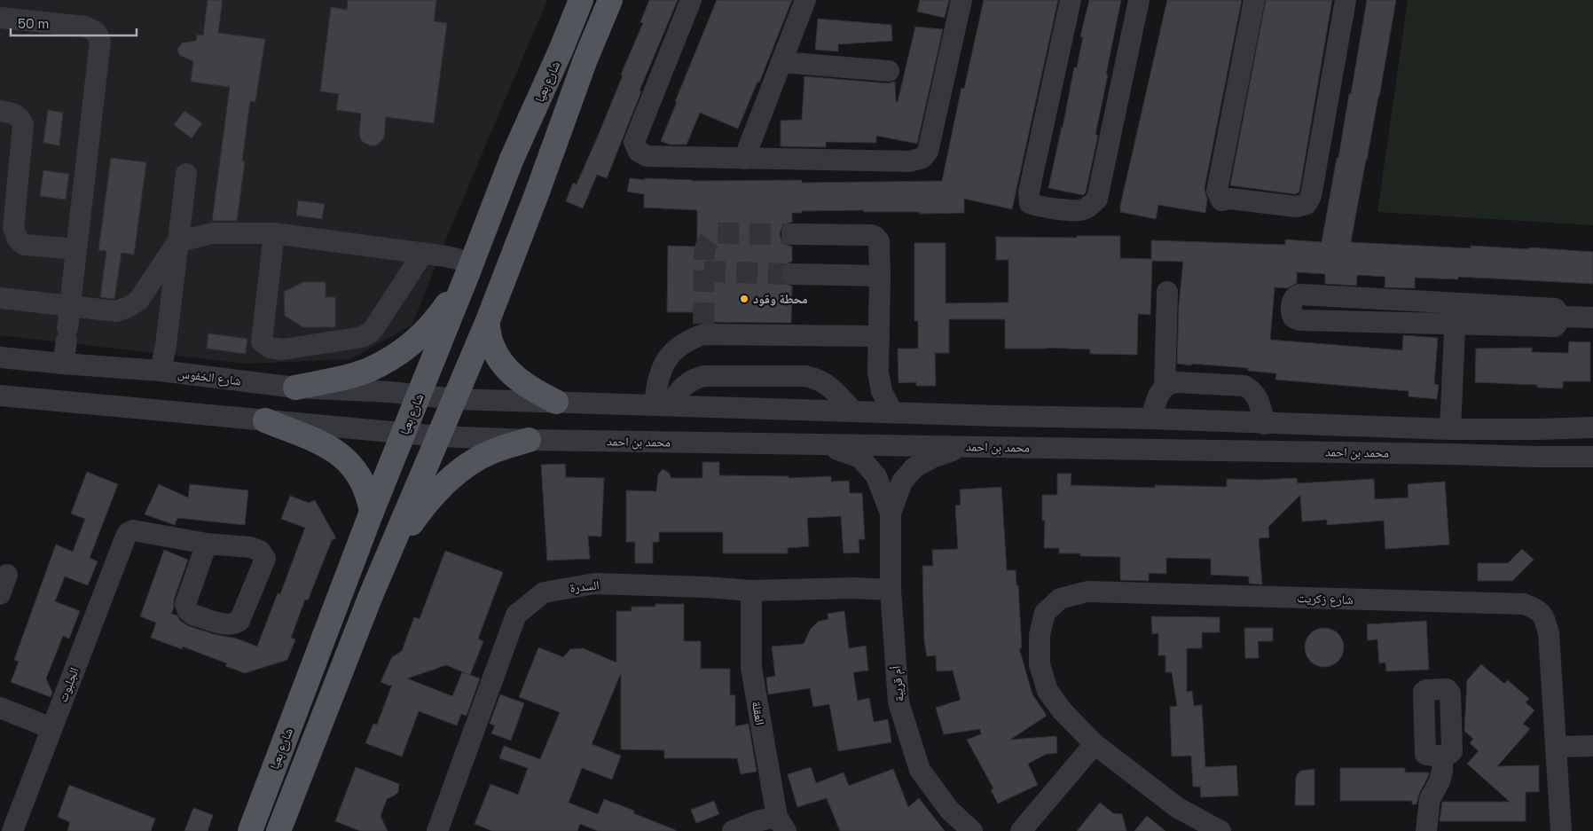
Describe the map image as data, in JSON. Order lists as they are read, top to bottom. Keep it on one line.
{"streets":{"main road":["شارع بعيا"],"street":["شارع الخفوس","محمد بن احمد","السدرة","شارع زكريت","أم قريبة","الجلبوت","العقلة"]},"crossings":[["شارع بعيا","شارع الخفوس"],["شارع بعيا","محمد بن احمد"],["شارع الخفوس","محمد بن احمد"],["محمد بن احمد","أم قريبة"],["السدرة","أم قريبة"],["السدرة","العقلة"]],"places":["محطة وقود"],"scale_bar":"50 m"}
